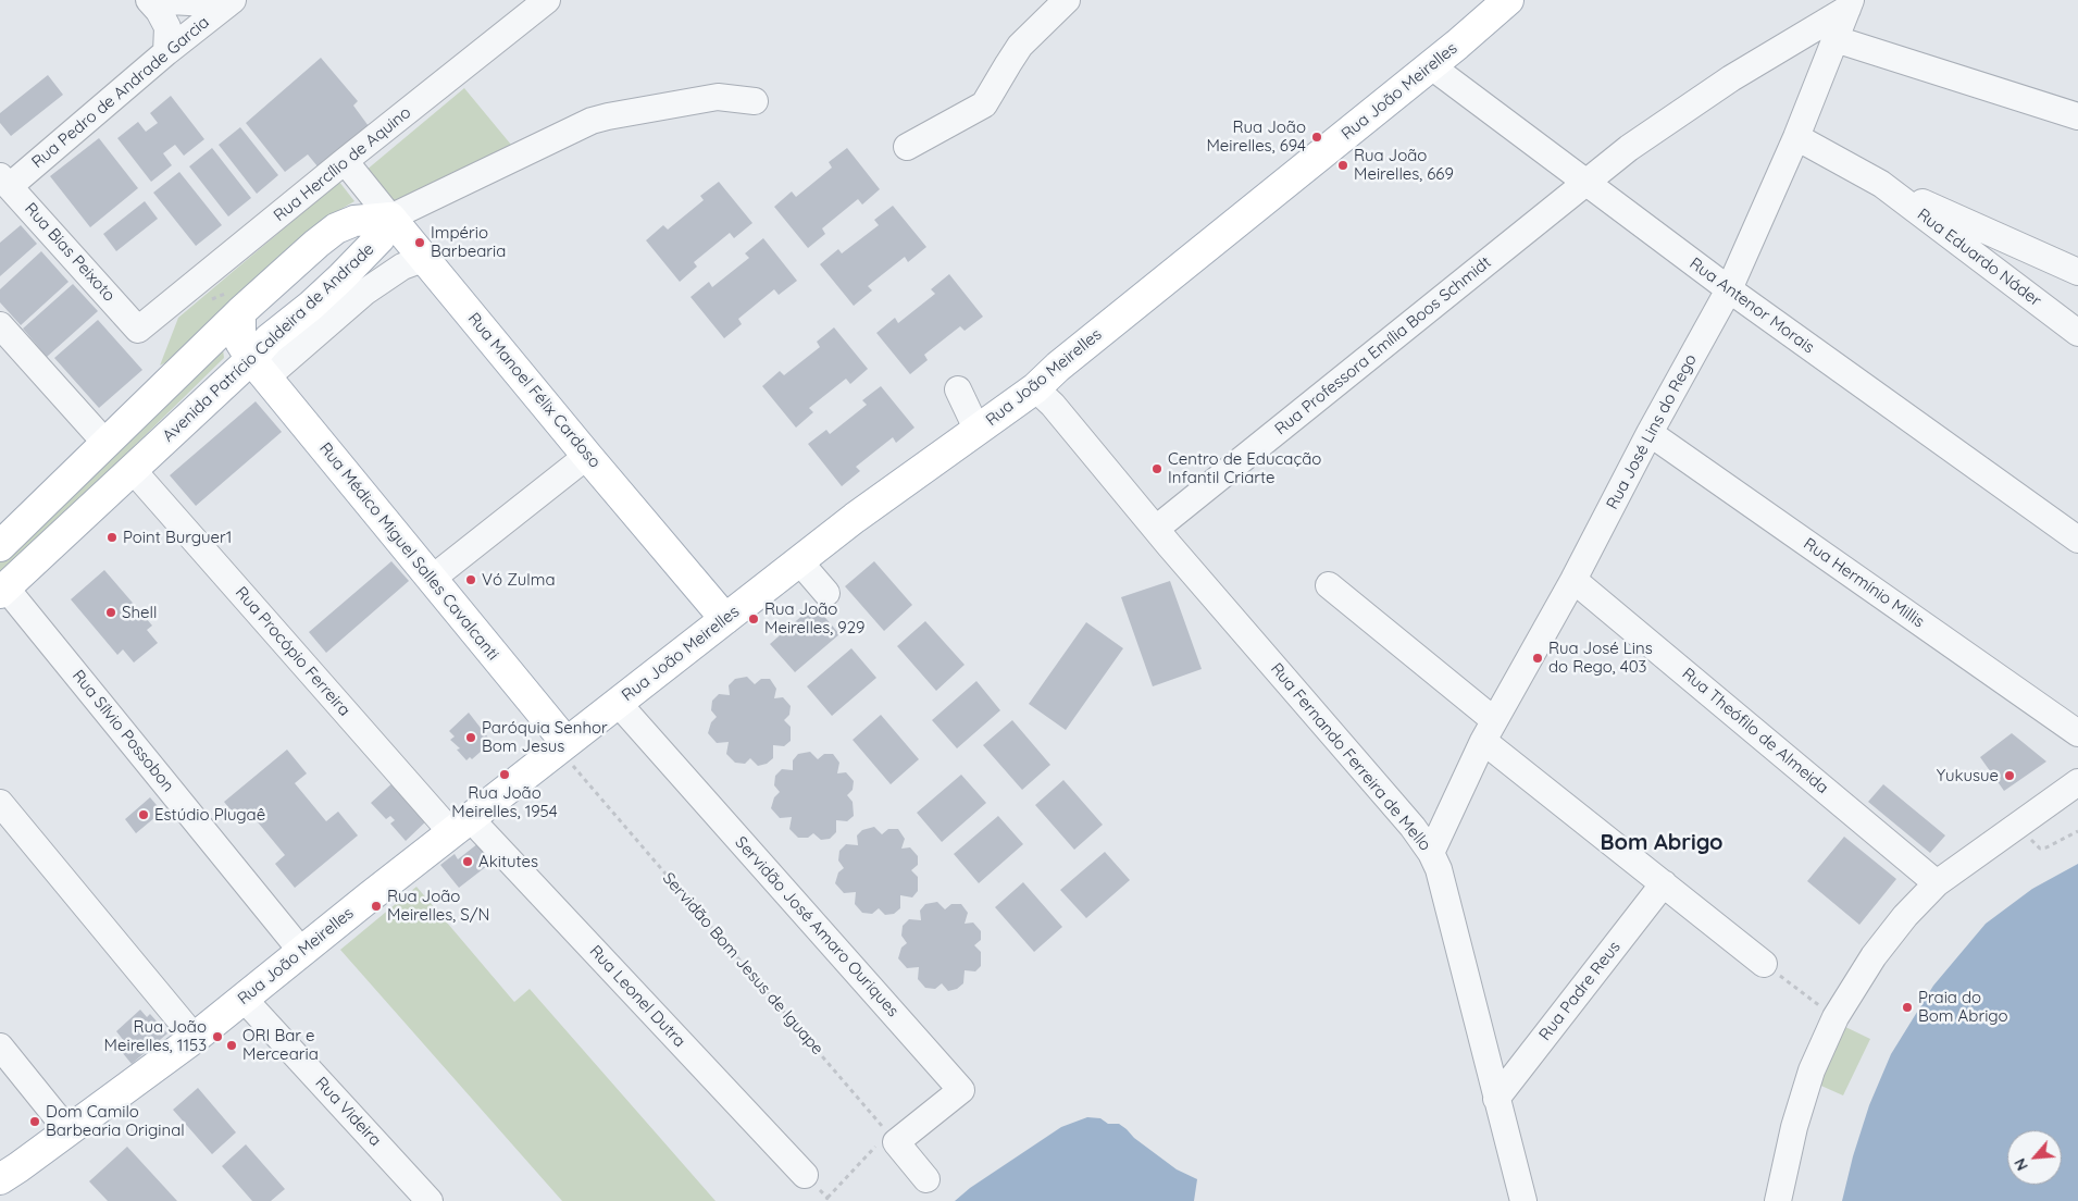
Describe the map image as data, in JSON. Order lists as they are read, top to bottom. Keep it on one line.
{"streets":{"main road":["Rua João Meirelles","Avenida Patrício Caldeira de Andrade","Rua Manoel Félix Cardoso","Rua Médico Miguel Salles Cavalcanti"],"street":["Rua Pedro de Andrade Garcia","Rua Hercílio de Aquino","Rua Bias Peixoto","Rua Eduardo Náder","Rua Antenor Morais","Rua Professora Emília Boos Schmidt","Rua José Lins do Rego","Rua Hermínio Millis","Rua Procópio Ferreira","Rua Sílvio Possobon","Rua Theófilo de Almeida","Rua Fernando Ferreira de Mello","Servidão José Amaro Ouriques","Rua Padre Reus","Rua Leonel Dutra","Rua Videira"],"path":["Servidão Bom Jesus de Iguape"]},"crossings":[["Rua João Meirelles","Rua Antenor Morais"],["Rua João Meirelles","Rua Manoel Félix Cardoso"],["Rua João Meirelles","Rua Médico Miguel Salles Cavalcanti"],["Rua João Meirelles","Rua Procópio Ferreira"],["Rua João Meirelles","Rua Sílvio Possobon"],["Rua João Meirelles","Rua Fernando Ferreira de Mello"],["Rua João Meirelles","Servidão José Amaro Ouriques"],["Rua João Meirelles","Servidão Bom Jesus de Iguape"],["Rua João Meirelles","Rua Leonel Dutra"],["Rua João Meirelles","Rua Videira"],["Rua Pedro de Andrade Garcia","Rua Bias Peixoto"],["Rua Hercílio de Aquino","Rua Bias Peixoto"],["Rua Hercílio de Aquino","Rua Manoel Félix Cardoso"],["Rua Eduardo Náder","Rua José Lins do Rego"],["Rua Antenor Morais","Rua Professora Emília Boos Schmidt"],["Rua Antenor Morais","Rua José Lins do Rego"],["Avenida Patrício Caldeira de Andrade","Rua Manoel Félix Cardoso"],["Avenida Patrício Caldeira de Andrade","Rua Médico Miguel Salles Cavalcanti"],["Avenida Patrício Caldeira de Andrade","Rua Procópio Ferreira"],["Avenida Patrício Caldeira de Andrade","Rua Sílvio Possobon"],["Rua Professora Emília Boos Schmidt","Rua José Lins do Rego"],["Rua Professora Emília Boos Schmidt","Rua Fernando Ferreira de Mello"],["Rua José Lins do Rego","Rua Hermínio Millis"],["Rua José Lins do Rego","Rua Theófilo de Almeida"],["Rua José Lins do Rego","Rua Fernando Ferreira de Mello"],["Rua Médico Miguel Salles Cavalcanti","Servidão Bom Jesus de Iguape"],["Rua Procópio Ferreira","Rua Leonel Dutra"],["Rua Fernando Ferreira de Mello","Rua Padre Reus"],["Servidão José Amaro Ouriques","Servidão Bom Jesus de Iguape"]],"districts":["Bom Abrigo"],"places":["Rua João Meirelles, 694","Rua João Meirelles, 669","Império Barbearia","Centro de Educação Infantil Criarte","Point Burguer1","Vó Zulma","Shell","Rua João Meirelles, 929","Rua José Lins do Rego, 403","Paróquia Senhor Bom Jesus","Rua João Meirelles, 1954","Yukusue","Estúdio Plugaê","Akitutes","Rua João Meirelles, S/N","Praia do Bom Abrigo","Rua João Meirelles, 1153","ORI Bar e Mercearia","Dom Camilo Barbearia Original"],"north":"bottom left"}
